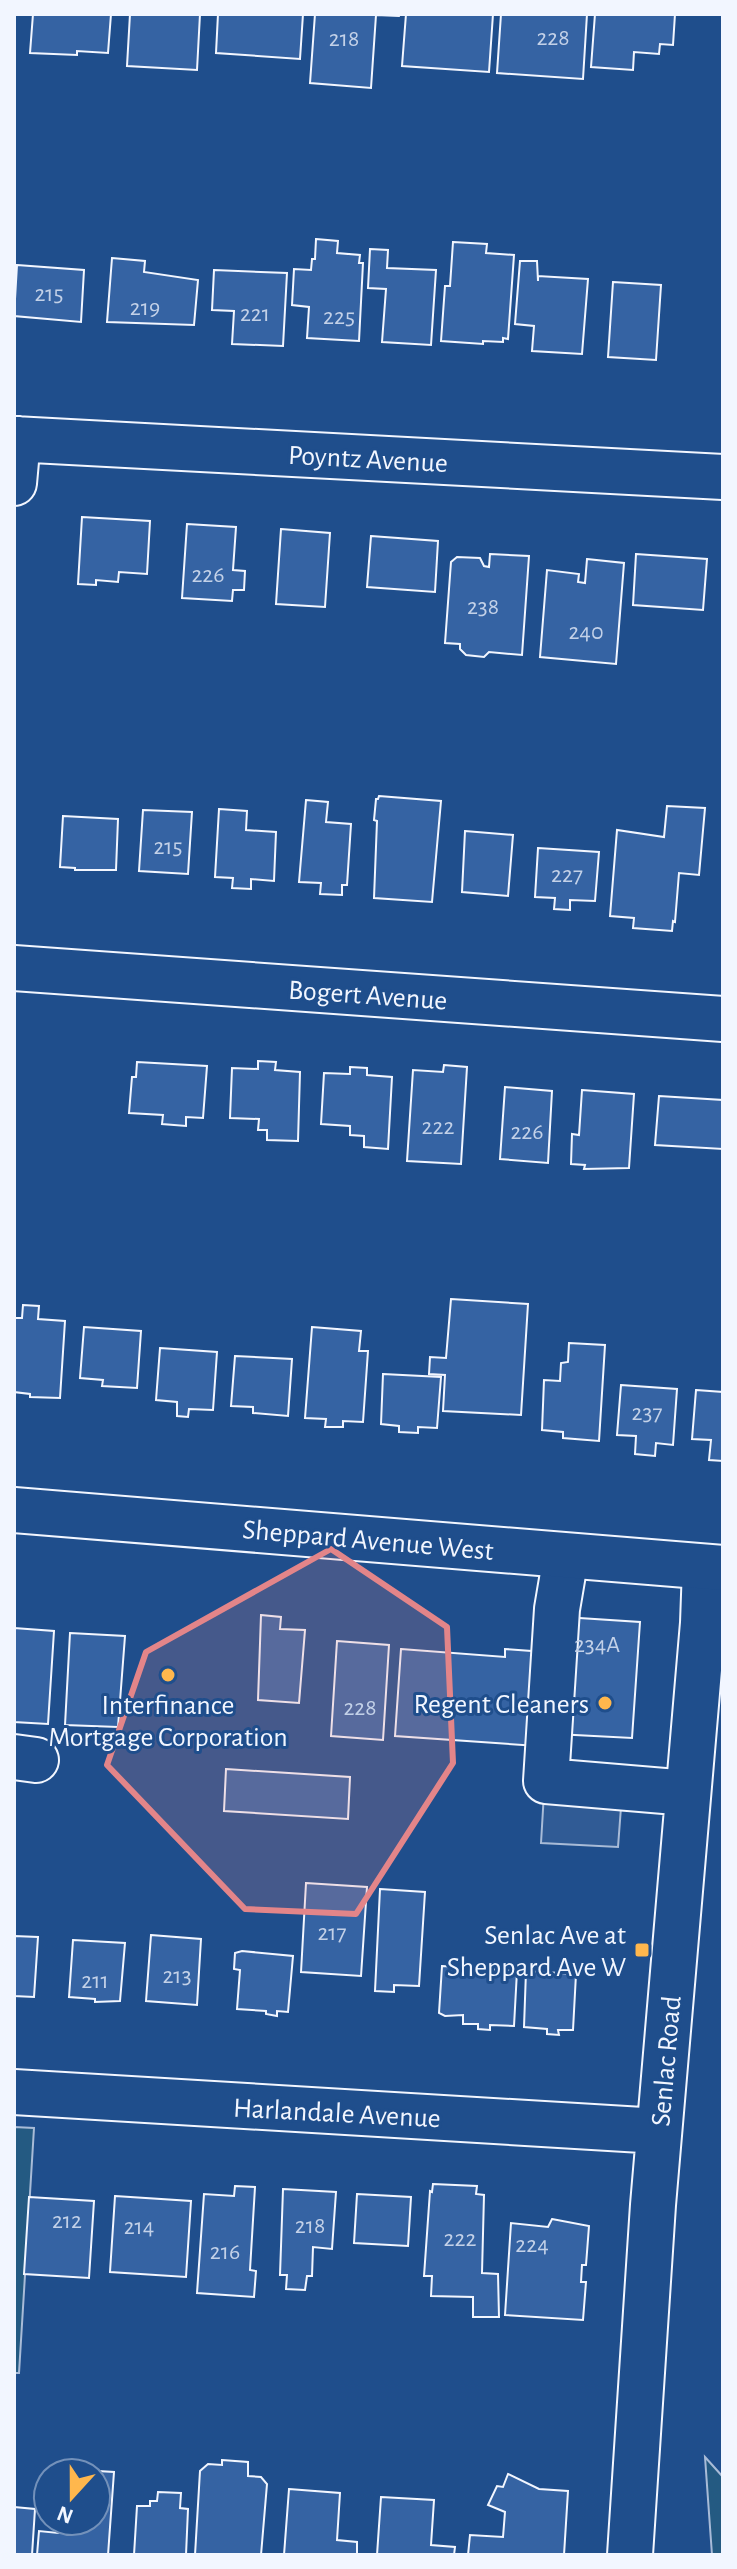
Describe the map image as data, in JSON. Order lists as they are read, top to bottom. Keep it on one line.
{"streets":{"street":["Poyntz Avenue","Bogert Avenue","Sheppard Avenue West","Senlac Road","Harlandale Avenue"]},"crossings":[["Sheppard Avenue West","Senlac Road"],["Senlac Road","Harlandale Avenue"]],"places":{"other":["Interfinance Mortgage Corporation","Regent Cleaners"],"transit":["Senlac Ave at Sheppard Ave W"]},"house_numbers":["228","218","215","219","221","225","226","238","240","215","227","222","226","237","234A","228","217","213","211","212","218","214","222","224","216"],"north":"bottom"}
